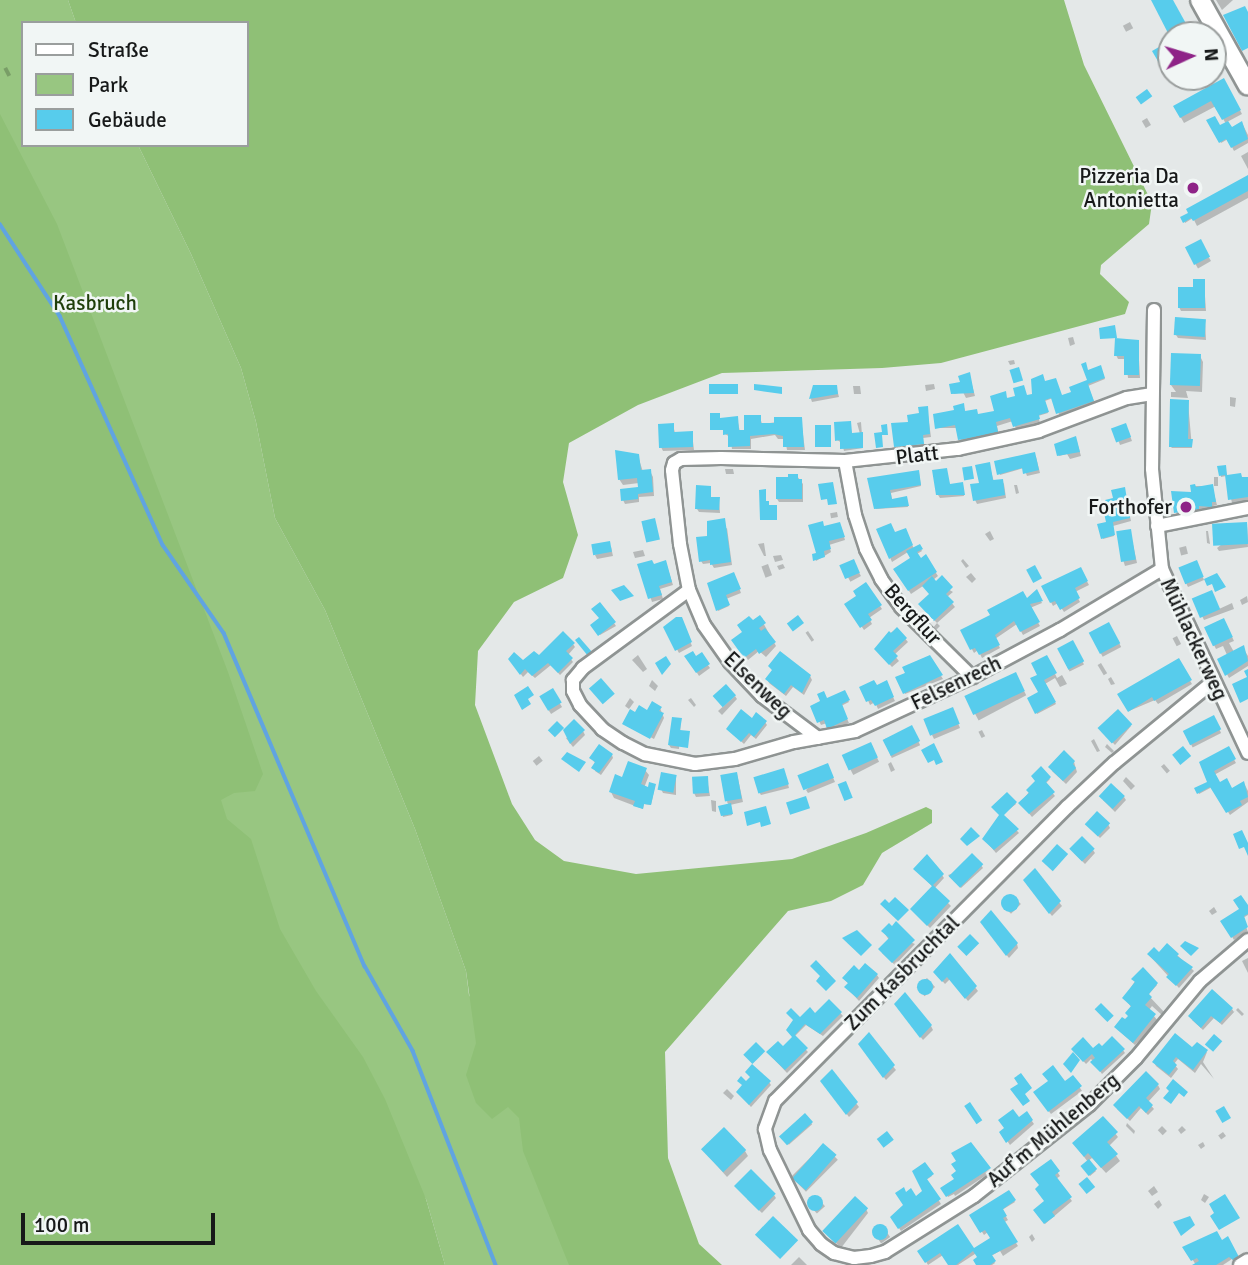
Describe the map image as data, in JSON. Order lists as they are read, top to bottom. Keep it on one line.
{"streets":{"street":["Platt","Bergflur","Mühlackerweg","Felsenrech","Elsenweg","Zum Kasbruchtal","Auf'm Mühlenberg"]},"crossings":[["Platt","Bergflur"],["Platt","Mühlackerweg"],["Platt","Elsenweg"],["Bergflur","Felsenrech"],["Mühlackerweg","Felsenrech"],["Mühlackerweg","Zum Kasbruchtal"],["Felsenrech","Elsenweg"],["Zum Kasbruchtal","Auf'm Mühlenberg"]],"parks":["Kasbruch"],"places":["Pizzeria Da Antonietta","Forthofer"],"legend":["Straße","Park","Gebäude"],"scale_bar":"100 m","north":"right"}
